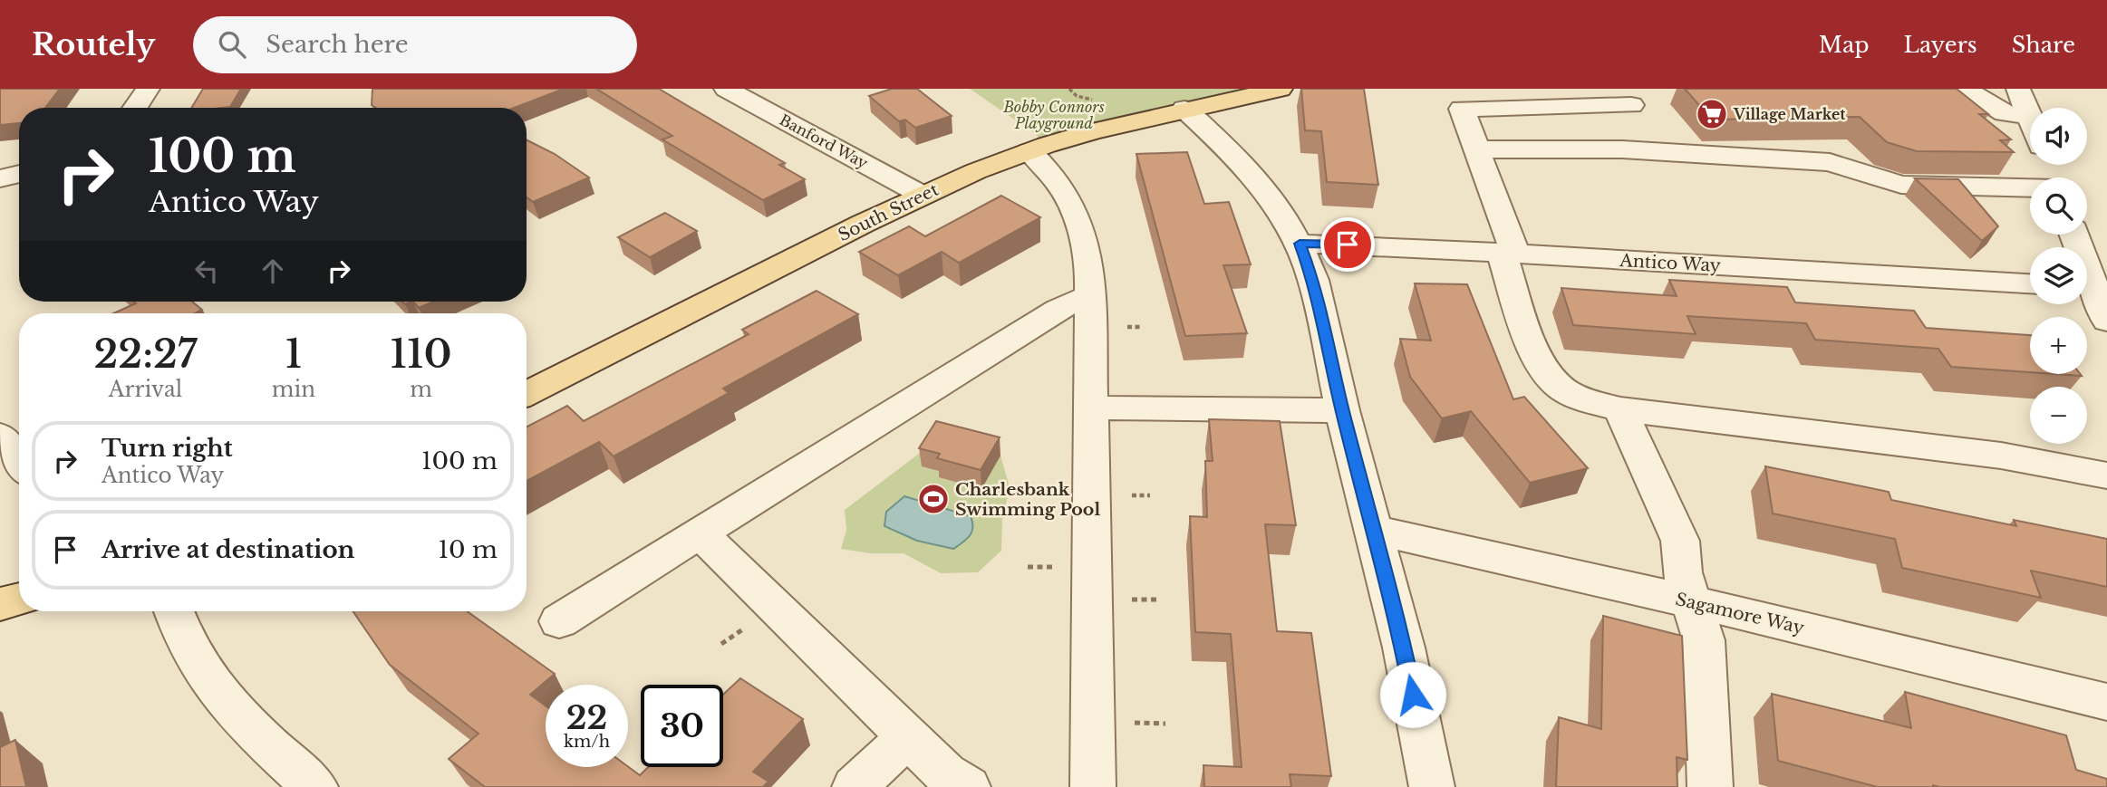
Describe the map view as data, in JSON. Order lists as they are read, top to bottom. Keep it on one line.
{"streets":{"main road":["South Street"],"street":["Banford Way","Antico Way","Sagamore Way"]},"crossings":[["Banford Way","South Street"]],"parks":["Bobby Connors Playground"],"places":{"supermarket":["Village Market"],"sports":["Charlesbank Swimming Pool"]},"page":{"header":"Routely","search":"Search here","nav":["Map","Layers","Share"],"map_buttons":["+","−"],"turn":["100 m","Antico Way"],"eta":["22:27","Arrival","1","min","110","m"],"list":[{"name":"Turn right","note":"Antico Way","value":"100 m"},{"name":"Arrive at destination","value":"10 m"}],"speed":"22 km/h","limit":"30"}}
